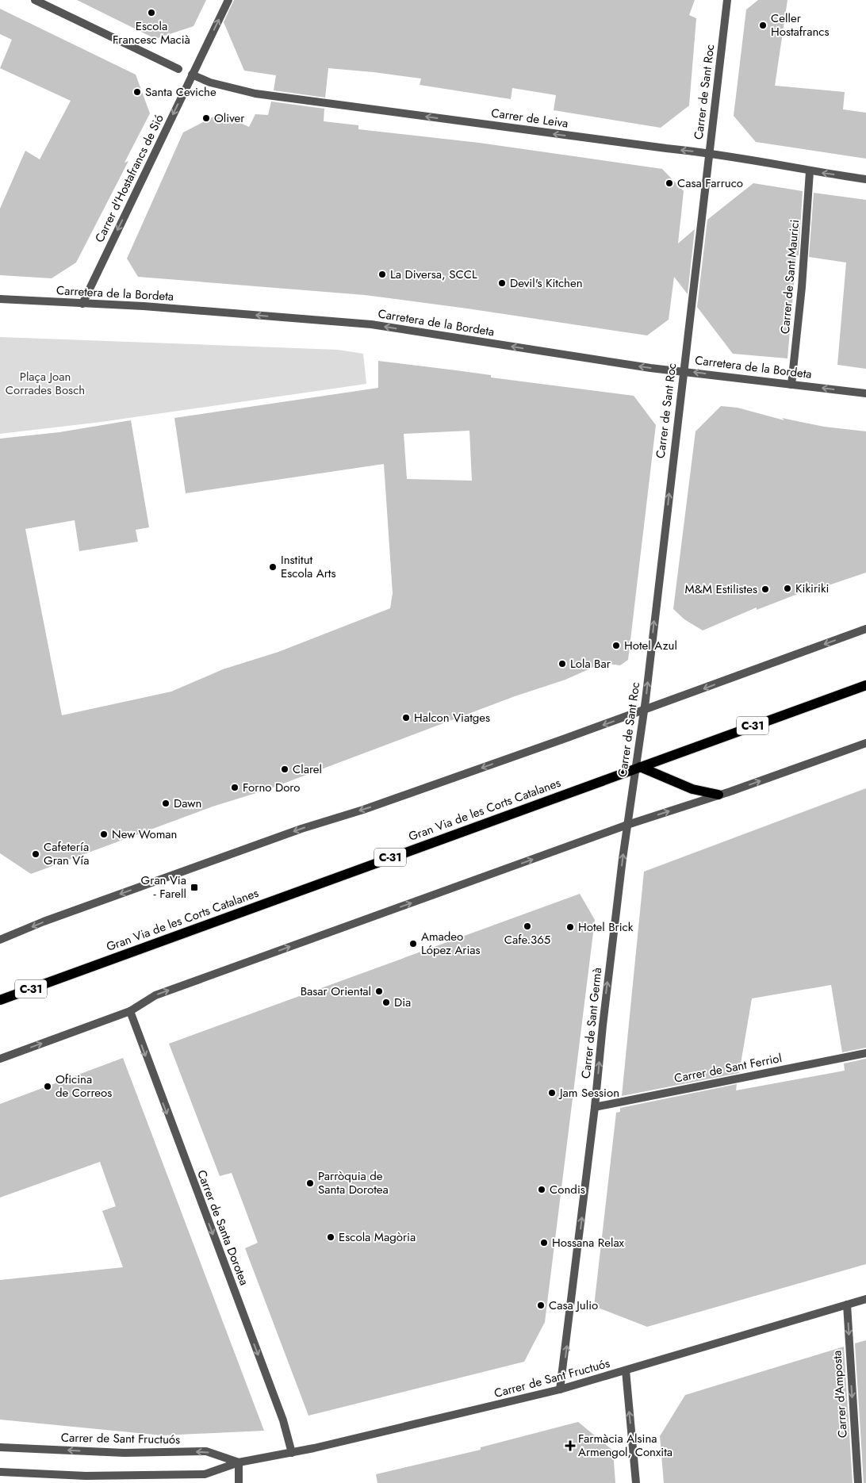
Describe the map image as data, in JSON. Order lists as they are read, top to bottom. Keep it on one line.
{"streets":{"main road":["C-31","Gran Via de les Corts Catalanes"],"street":["Carrer de Sant Roc","Carrer de Leiva","Carrer d'Hostafrancs de Sió","Carrer de Sant Maurici","Carretera de la Bordeta","Carrer de Sant Germà","Carrer de Sant Ferriol","Carrer de Santa Dorotea","Carrer de Sant Fructuós","Carrer d'Amposta"]},"crossings":[["Carrer de Sant Roc","Carrer de Leiva"],["Carrer de Sant Roc","Carretera de la Bordeta"],["Carrer de Sant Roc","Gran Via de les Corts Catalanes"],["Carrer de Sant Roc","Carrer de Sant Germà"],["Carrer de Leiva","Carrer d'Hostafrancs de Sió"],["Carrer de Leiva","Carrer de Sant Maurici"],["Carrer d'Hostafrancs de Sió","Carretera de la Bordeta"],["Carrer de Sant Maurici","Carretera de la Bordeta"],["Carrer de Sant Germà","Carrer de Sant Ferriol"],["Carrer de Sant Germà","Carrer de Sant Fructuós"],["Carrer de Santa Dorotea","Carrer de Sant Fructuós"],["Carrer de Sant Fructuós","Carrer d'Amposta"]],"one_way":["Carrer de Sant Roc","Carrer de Leiva","Carretera de la Bordeta","Carrer de Sant Germà","Carrer de Santa Dorotea","Carrer d'Amposta"],"parks":["Plaça Joan Corrades Bosch"],"places":{"other":["Escola Francesc Macià","Celler Hostafrancs","Santa Ceviche","Oliver","Casa Farruco","La Diversa, SCCL","Devil's Kitchen","Institut Escola Arts","Kikiriki","M&M Estilistes","Hotel Azul","Lola Bar","Halcon Viatges","Clarel","Forno Doro","Dawn","New Woman","Cafetería Gran Vía","Cafe.365","Hotel Brick","Amadeo López Arias","Basar Oriental","Dia","Oficina de Correos","Jam Session","Parròquia de Santa Dorotea","Condis","Escola Magòria","Hossana Relax","Casa Julio"],"transit":["Gran Via - Farell"],"health":["Farmàcia Alsina Armengol, Conxita"]}}
